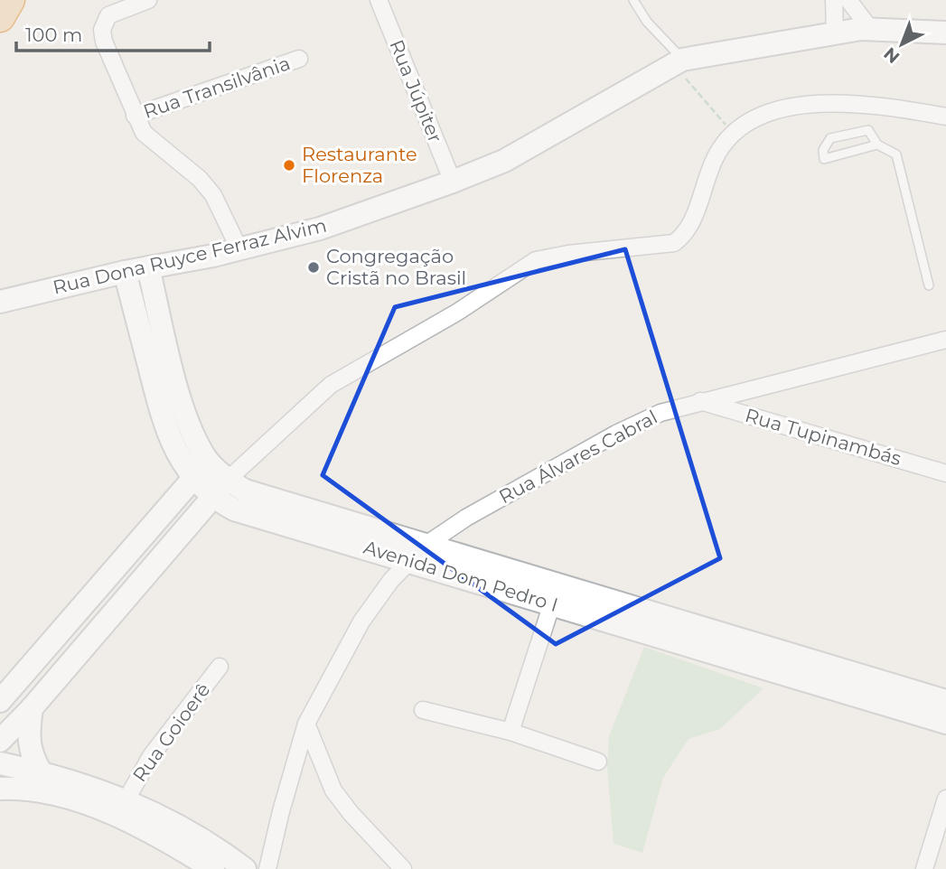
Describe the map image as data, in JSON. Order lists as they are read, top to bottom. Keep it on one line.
{"streets":{"street":["Rua Transilvânia","Rua Júpiter","Rua Dona Ruyce Ferraz Alvim","Rua Tupinambás","Rua Álvares Cabral","Avenida Dom Pedro I","Rua Goioerê"]},"crossings":[["Rua Júpiter","Rua Dona Ruyce Ferraz Alvim"],["Rua Dona Ruyce Ferraz Alvim","Avenida Dom Pedro I"],["Rua Tupinambás","Rua Álvares Cabral"],["Rua Álvares Cabral","Avenida Dom Pedro I"]],"places":["Restaurante Florenza","Congregação Cristã no Brasil"],"scale_bar":"100 m","north":"bottom left"}
